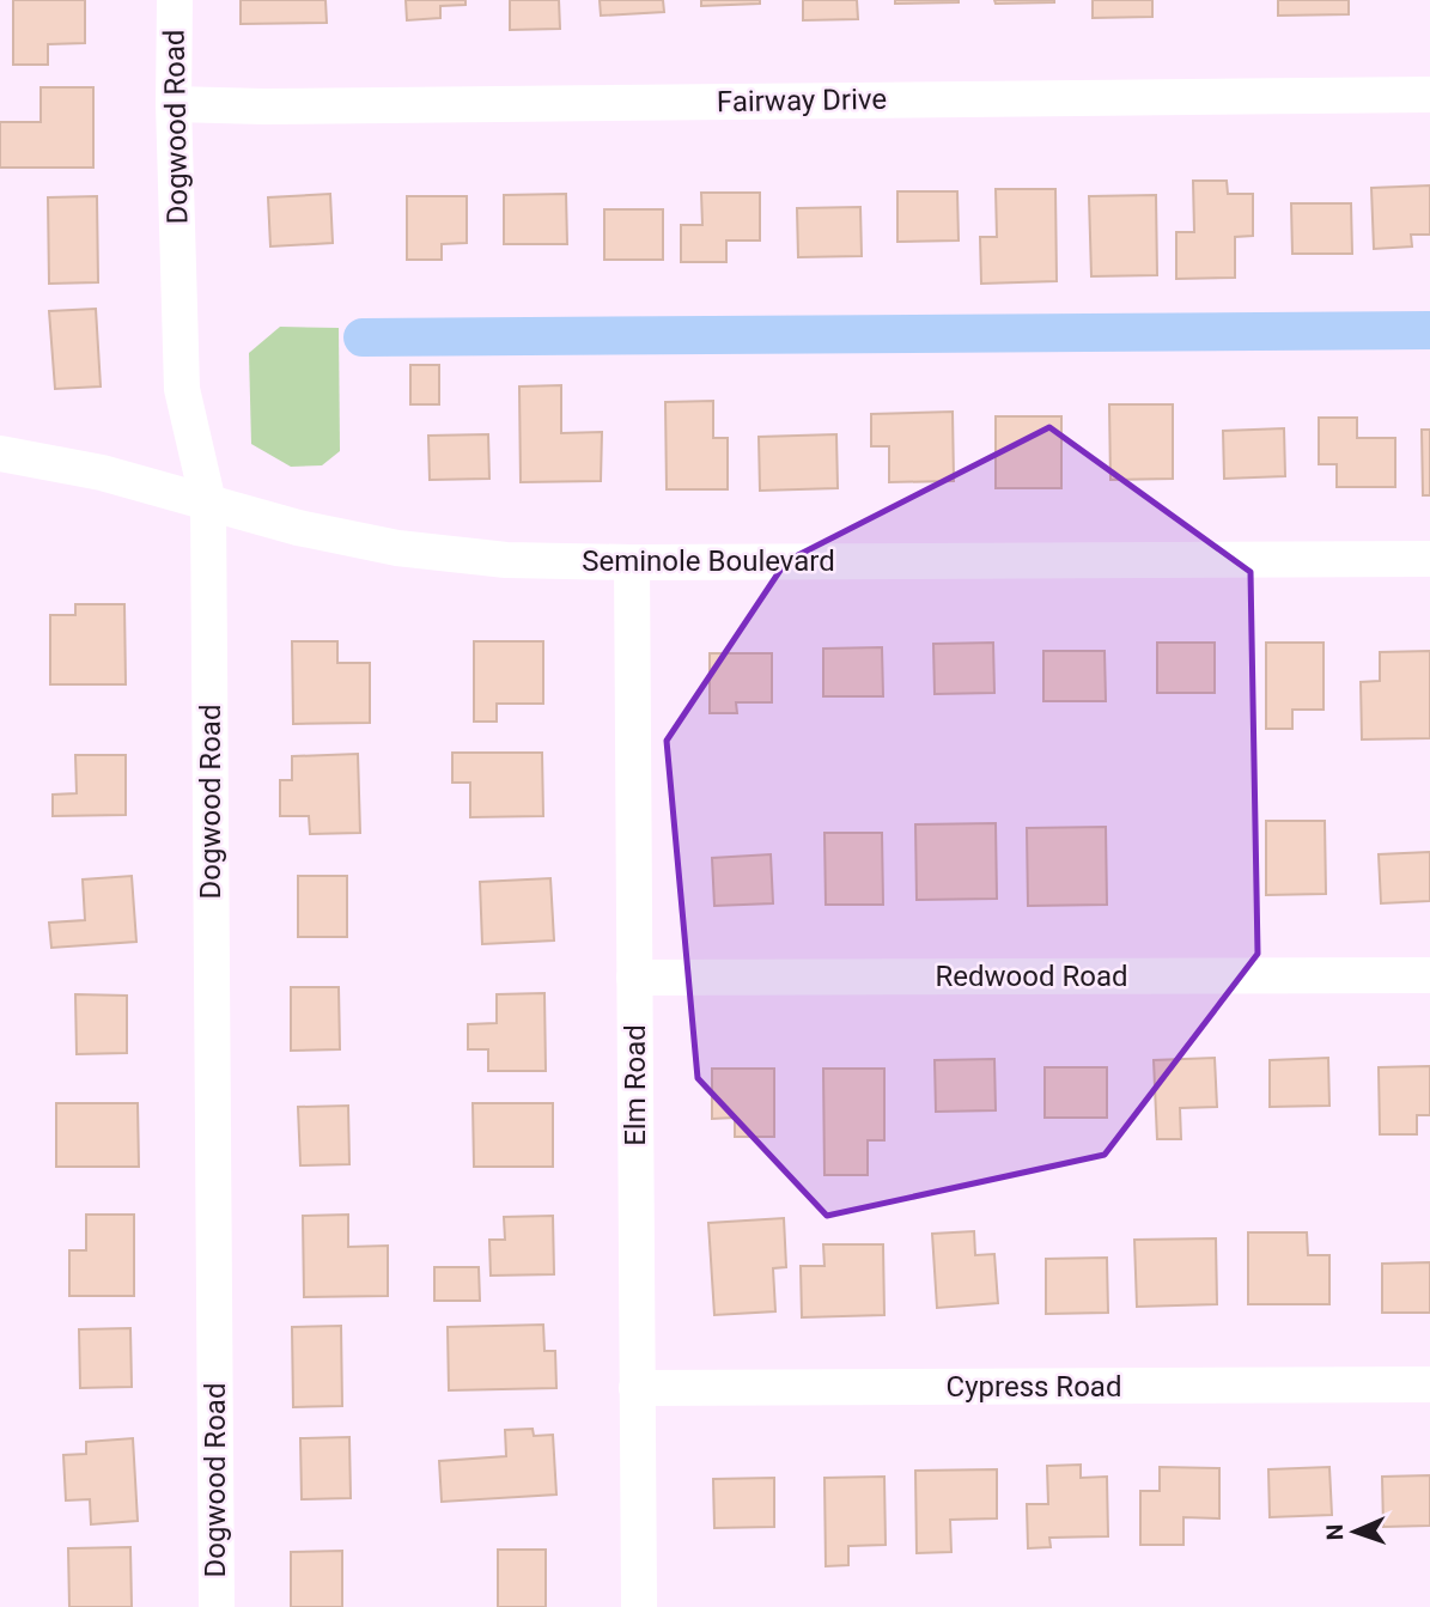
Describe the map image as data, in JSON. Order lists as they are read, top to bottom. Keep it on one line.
{"streets":{"street":["Fairway Drive","Dogwood Road","Seminole Boulevard","Redwood Road","Elm Road","Cypress Road"]},"crossings":[["Fairway Drive","Dogwood Road"],["Dogwood Road","Seminole Boulevard"],["Seminole Boulevard","Elm Road"],["Redwood Road","Elm Road"],["Elm Road","Cypress Road"]],"north":"left"}
